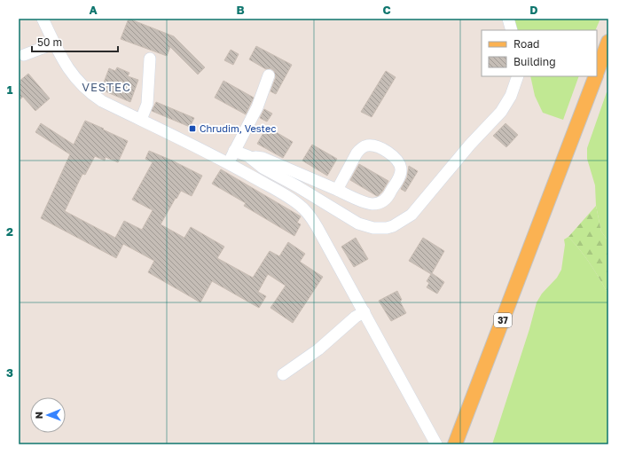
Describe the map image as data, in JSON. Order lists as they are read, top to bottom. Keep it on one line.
{"streets":{"main road":["37"]},"districts":["VESTEC"],"places":{"transit":["Chrudim, Vestec"]},"legend":["Road","Building"],"scale_bar":"50 m","north":"left","grid":{"columns":["A","B","C","D"],"rows":["1","2","3"]}}
